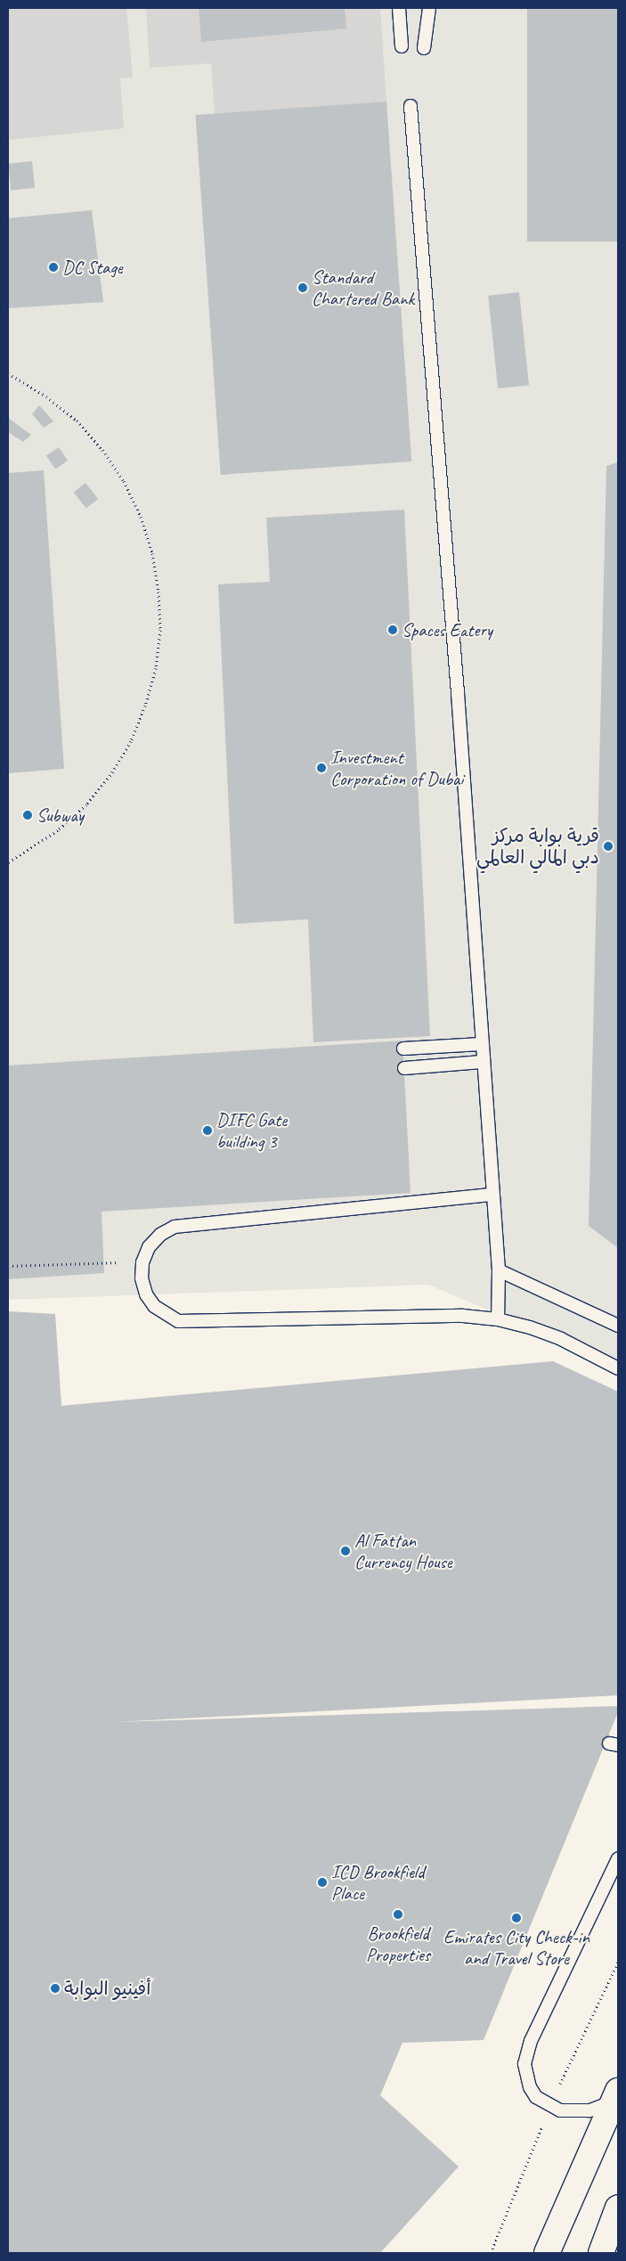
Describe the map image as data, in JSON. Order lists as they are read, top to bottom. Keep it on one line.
{"places":["DC Stage","Standard Chartered Bank","Spaces Eatery","Investment Corporation of Dubai","Subway","قرية بوابة مركز دبي المالي العالمي","DIFC Gate building 3","Al Fattan Currency House","ICD Brookfield Place","Brookfield Properties","Emirates City Check-in and Travel Store","أفينيو البوابة"]}
